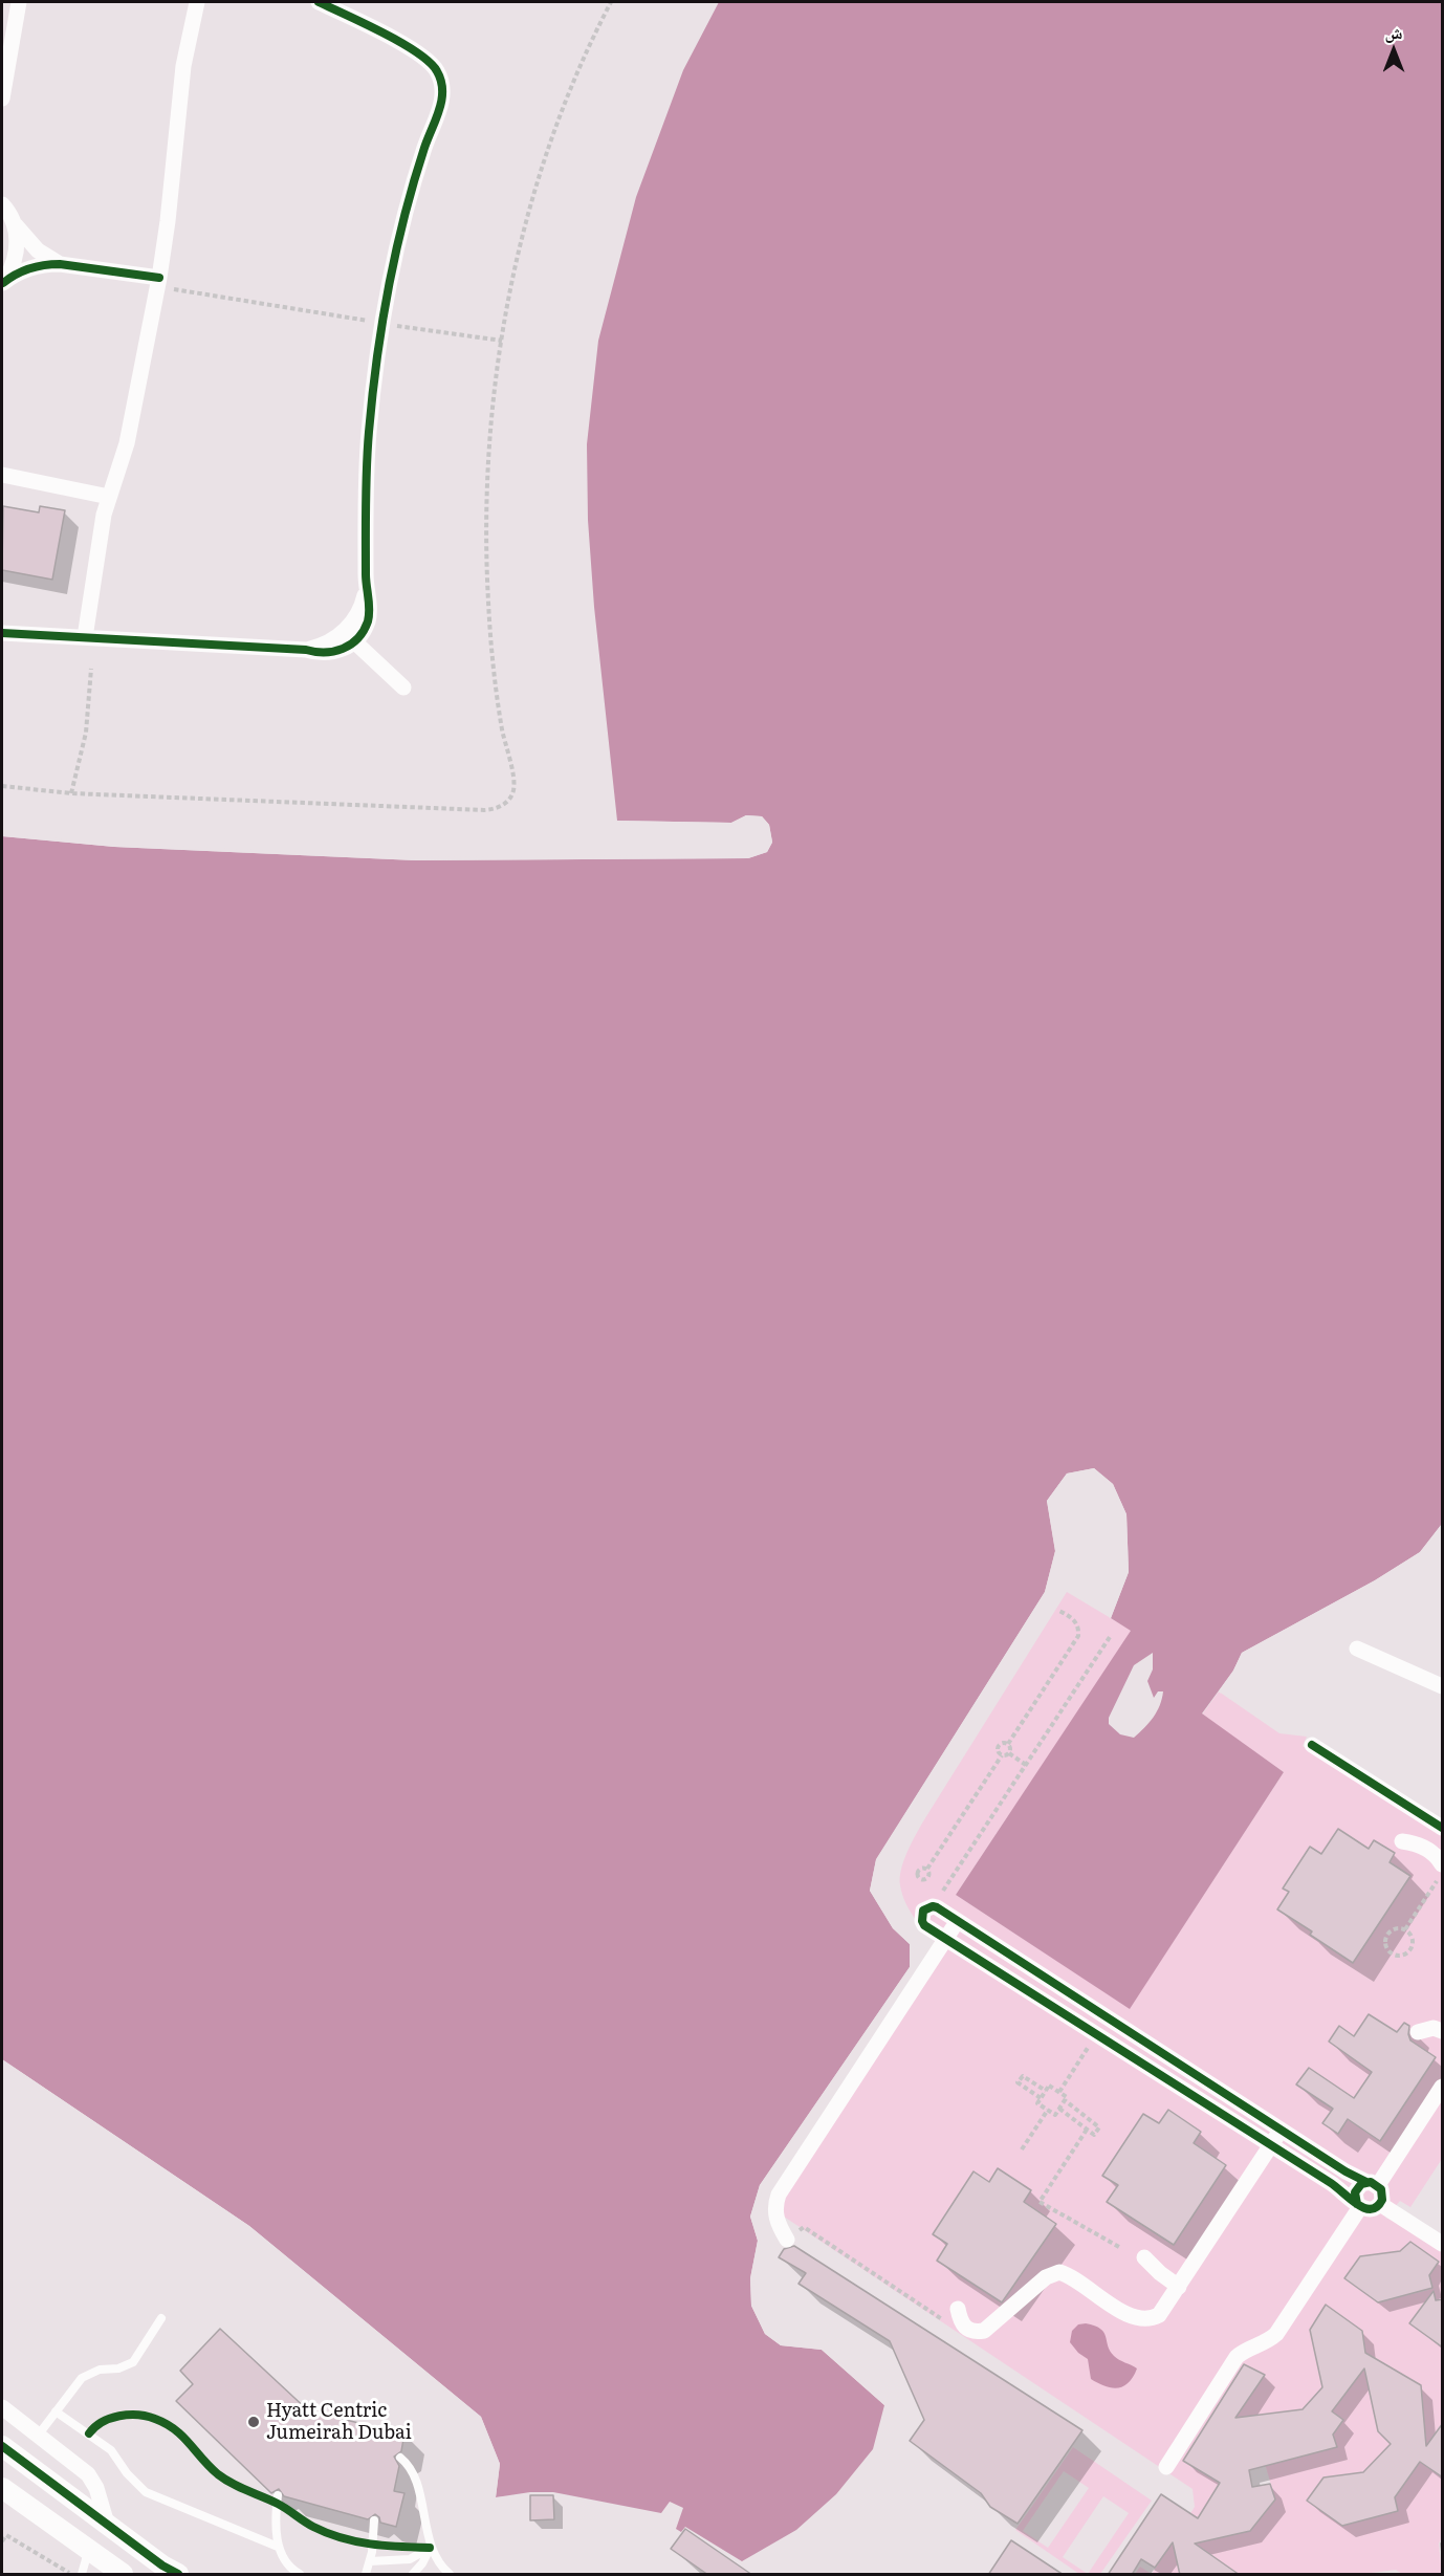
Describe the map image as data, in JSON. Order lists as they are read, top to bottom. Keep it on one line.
{"places":["Hyatt Centric Jumeirah Dubai"],"north":"top"}
